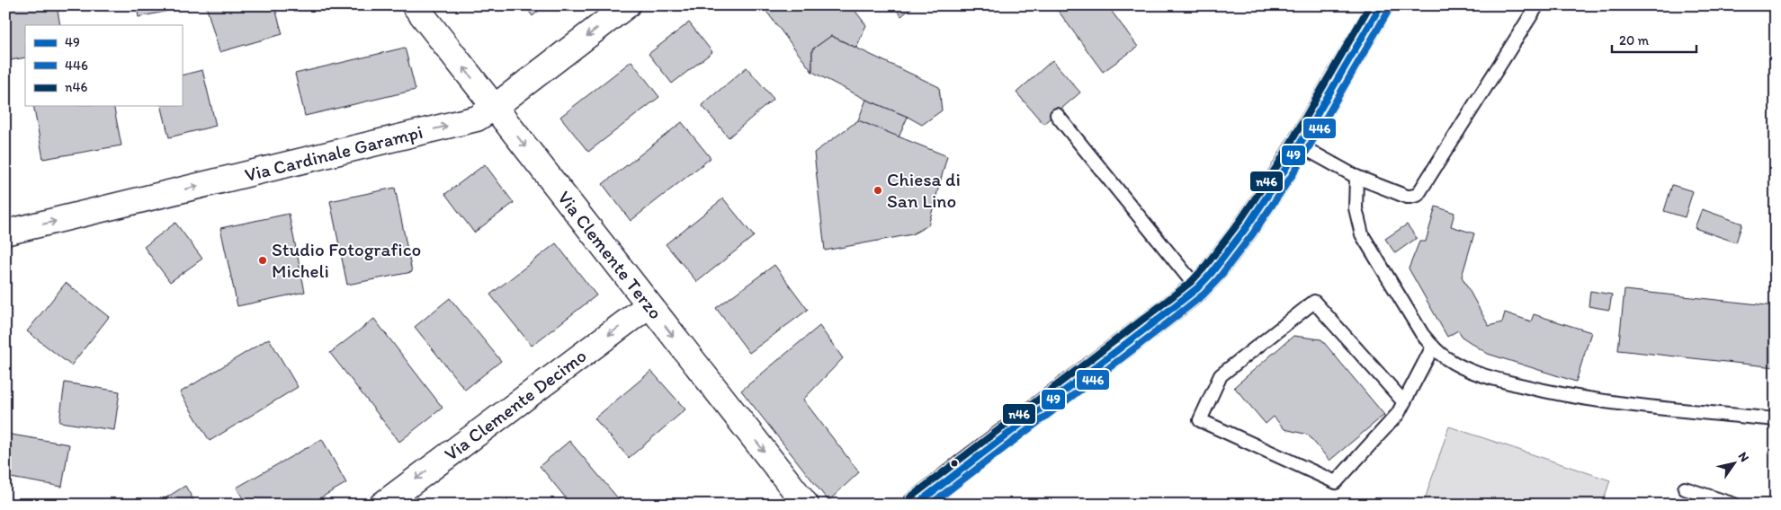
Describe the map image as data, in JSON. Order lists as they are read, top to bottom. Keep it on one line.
{"streets":{"street":["Via Cardinale Garampi","Via Clemente Terzo","Via Clemente Decimo"]},"crossings":[["Via Cardinale Garampi","Via Clemente Terzo"],["Via Clemente Terzo","Via Clemente Decimo"]],"one_way":["Via Clemente Decimo"],"places":["Chiesa di San Lino","Studio Fotografico Micheli"],"lines":["transit line 49","transit line n46","transit line 446"],"legend":["49","446","n46"],"scale_bar":"20 m","north":"top right"}
